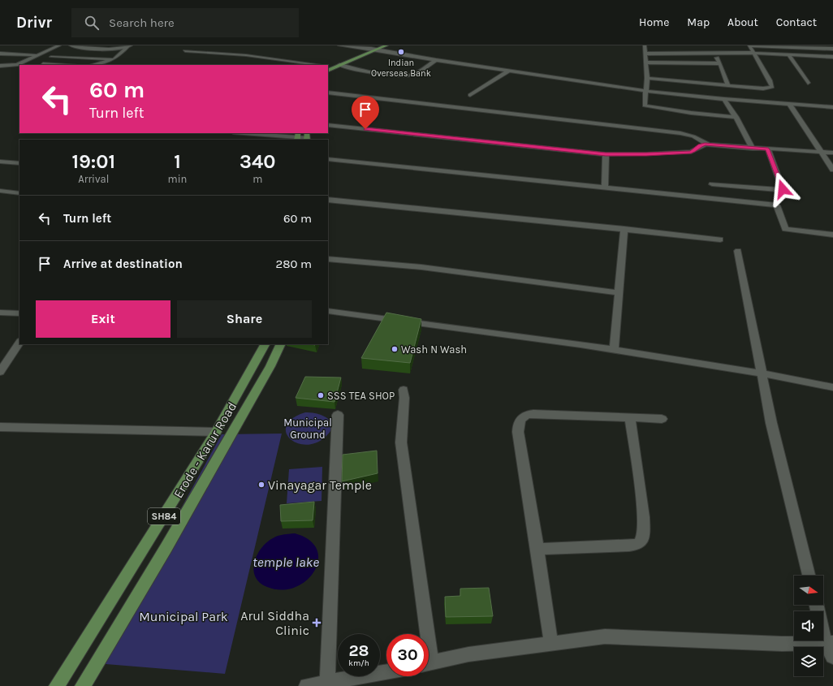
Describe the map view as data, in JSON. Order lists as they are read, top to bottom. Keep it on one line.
{"streets":{"main road":["Erode - Karur Road","SH84"]},"water":["temple lake"],"parks":["Municipal Ground","Municipal Park"],"places":{"other":["Indian Overseas Bank","Wash N Wash","SSS TEA SHOP","Vinayagar Temple"],"health":["Arul Siddha Clinic"]},"north":"right","page":{"header":"Drivr","search":"Search here","nav":["Home","Map","About","Contact"],"turn":["60 m","Turn left"],"eta":["19:01","Arrival","1","min","340","m"],"list":[{"name":"Turn left","value":"60 m"},{"name":"Arrive at destination","value":"280 m"}],"buttons":["Exit","Share"],"speed":"28 km/h","limit":"30"}}
